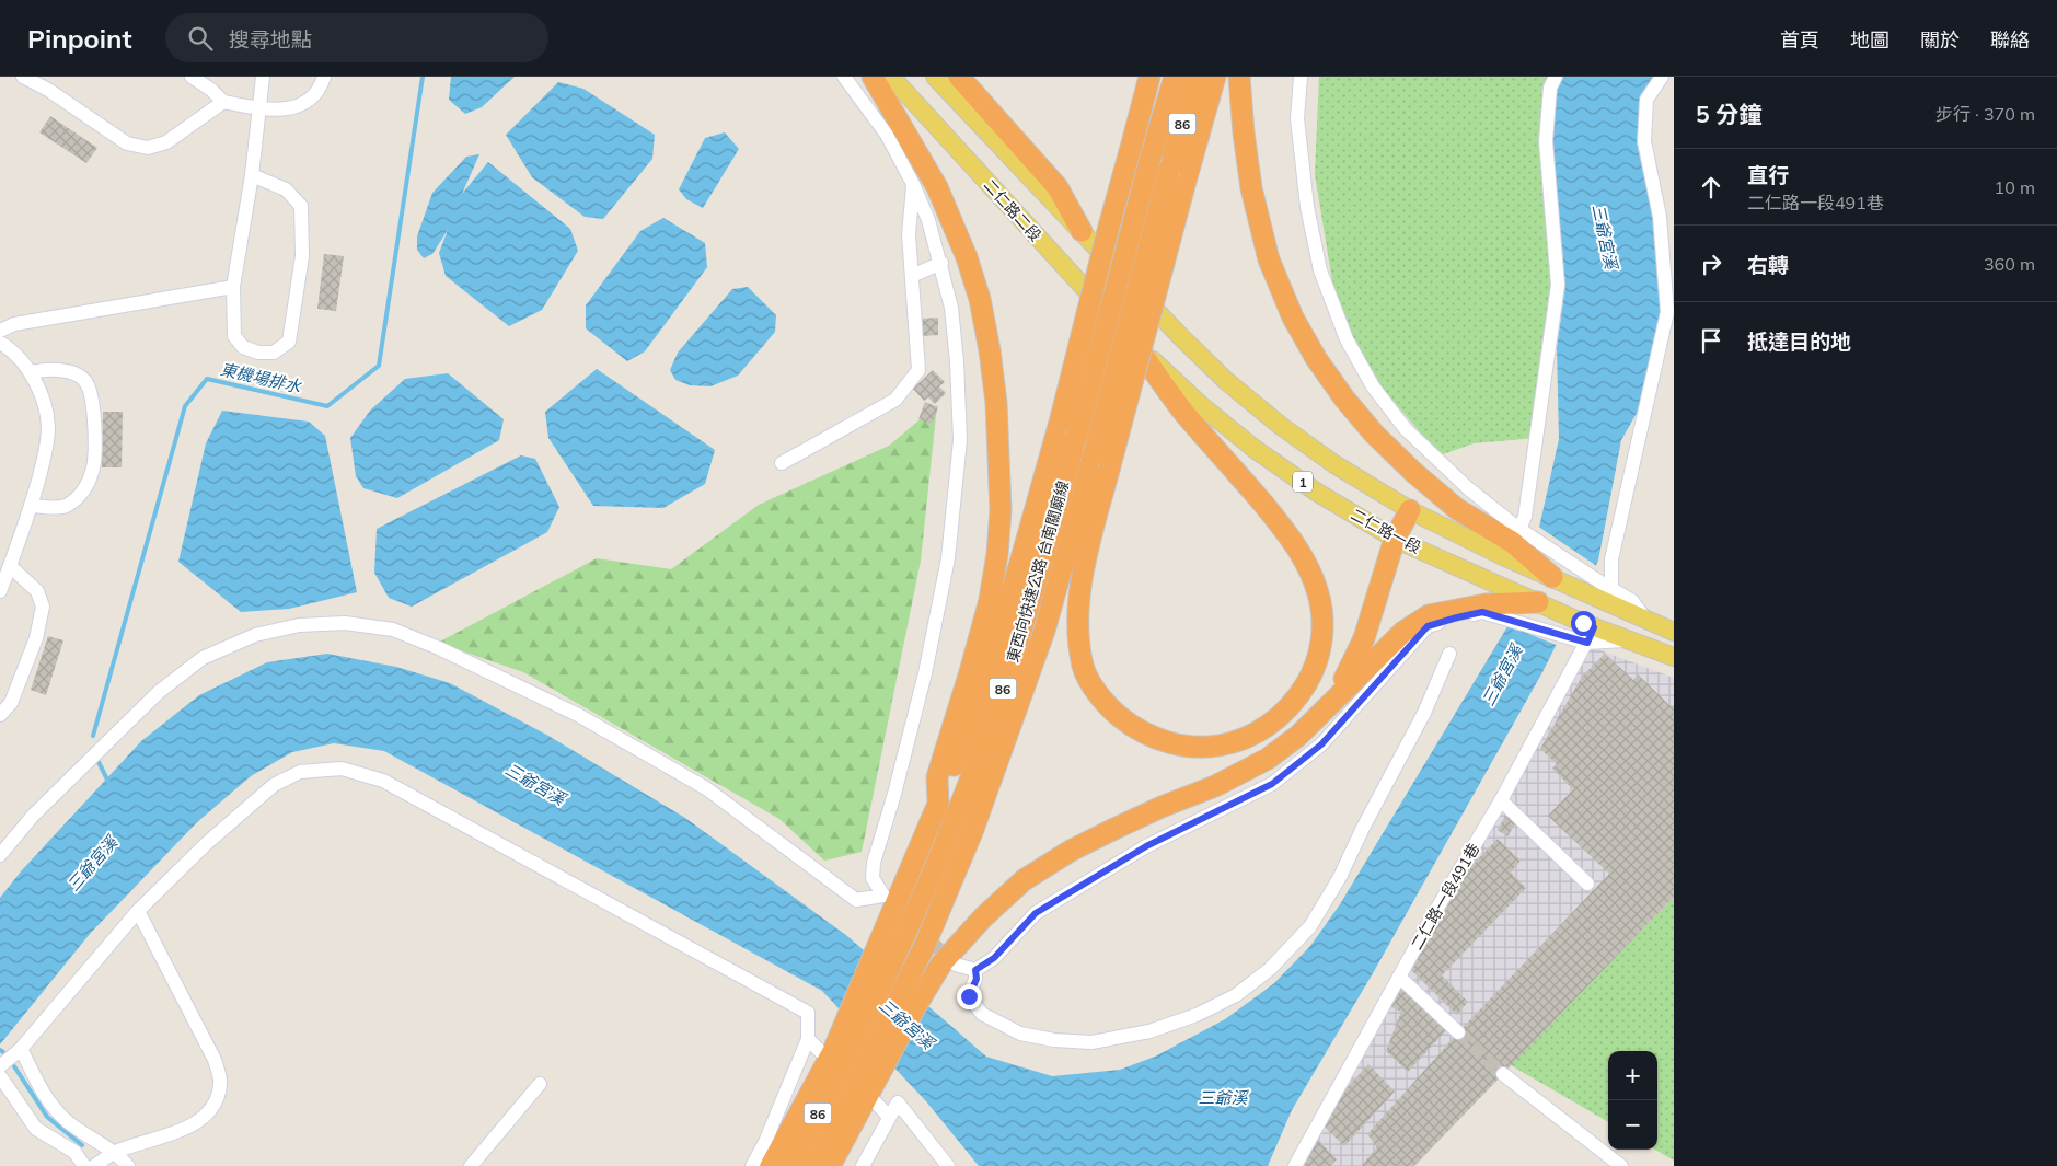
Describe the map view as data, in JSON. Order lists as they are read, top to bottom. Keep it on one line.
{"streets":{"highway":["86","東西向快速公路 台南關廟線"],"main road":["二仁路二段","1","二仁路一段"],"street":["二仁路一段491巷"]},"crossings":[["二仁路二段","二仁路一段"],["1","二仁路一段"],["二仁路一段","二仁路一段491巷"]],"water":["三爺宮溪","東機場排水","三爺溪"],"page":{"header":"Pinpoint","search":"搜尋地點","nav":["首頁","地圖","關於","聯絡"],"heading":["5 分鐘","步行 · 370 m"],"list":[["直行","二仁路一段491巷","10 m"],["右轉","360 m"],"抵達目的地"],"map_buttons":["+","−"]}}
